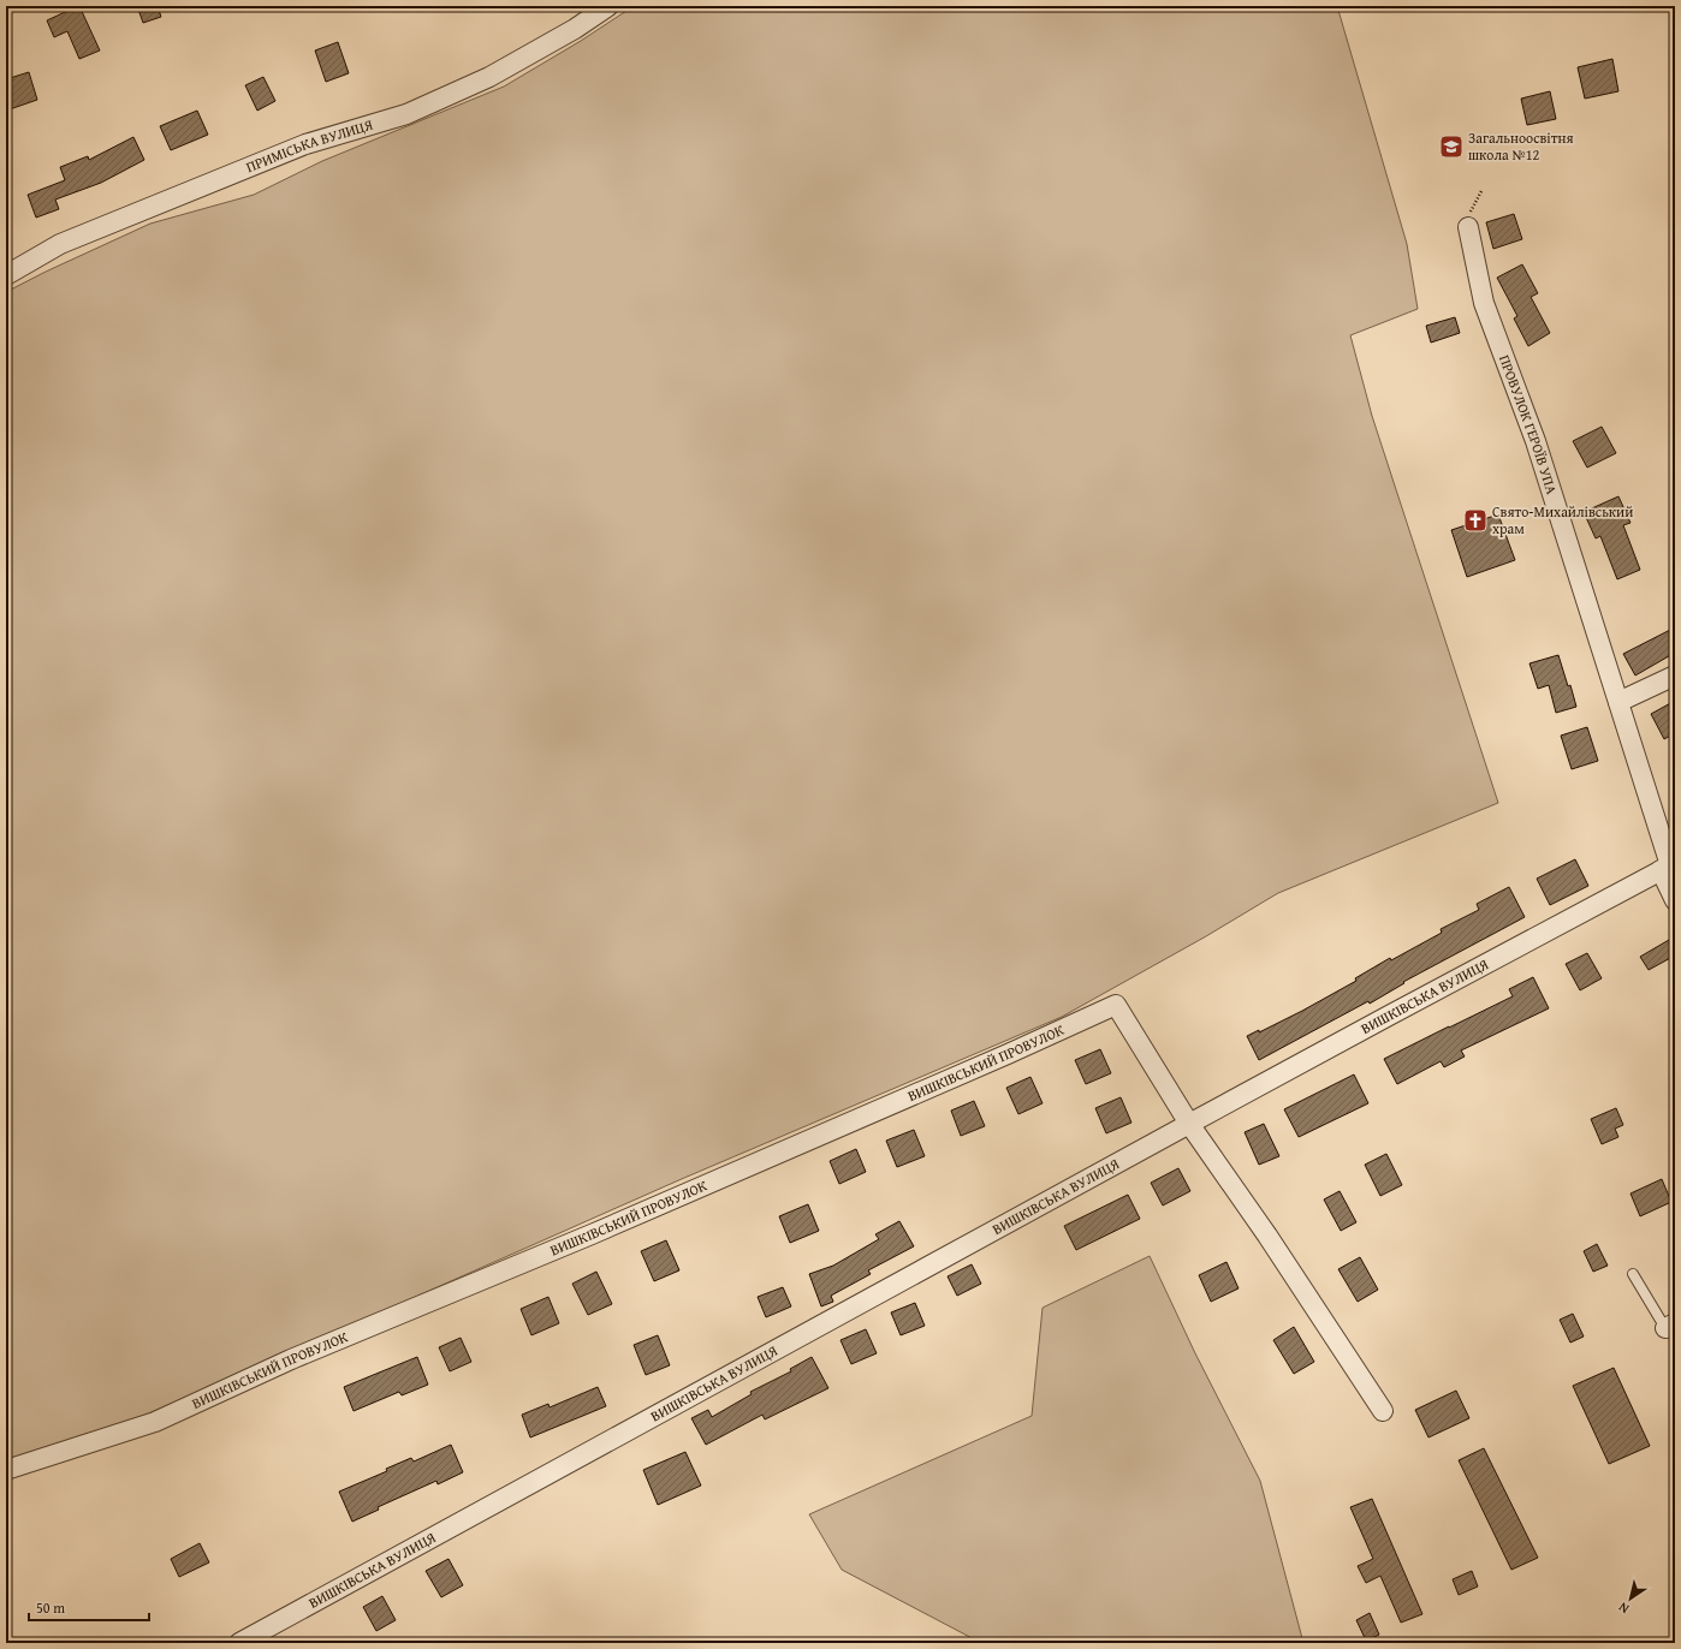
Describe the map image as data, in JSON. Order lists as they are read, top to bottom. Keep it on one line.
{"streets":{"street":["ПРИМІСЬКА ВУЛИЦЯ","ПРОВУЛОК ГЕРОЇВ УПА","ВИШКІВСЬКА ВУЛИЦЯ","ВИШКІВСЬКИЙ ПРОВУЛОК"]},"crossings":[["ПРОВУЛОК ГЕРОЇВ УПА","ВИШКІВСЬКА ВУЛИЦЯ"],["ВИШКІВСЬКА ВУЛИЦЯ","ВИШКІВСЬКИЙ ПРОВУЛОК"]],"places":{"school or university":["Загальноосвітня школа №12"],"church":["Свято-Михайлівський храм"]},"scale_bar":"50 m","north":"bottom left"}
